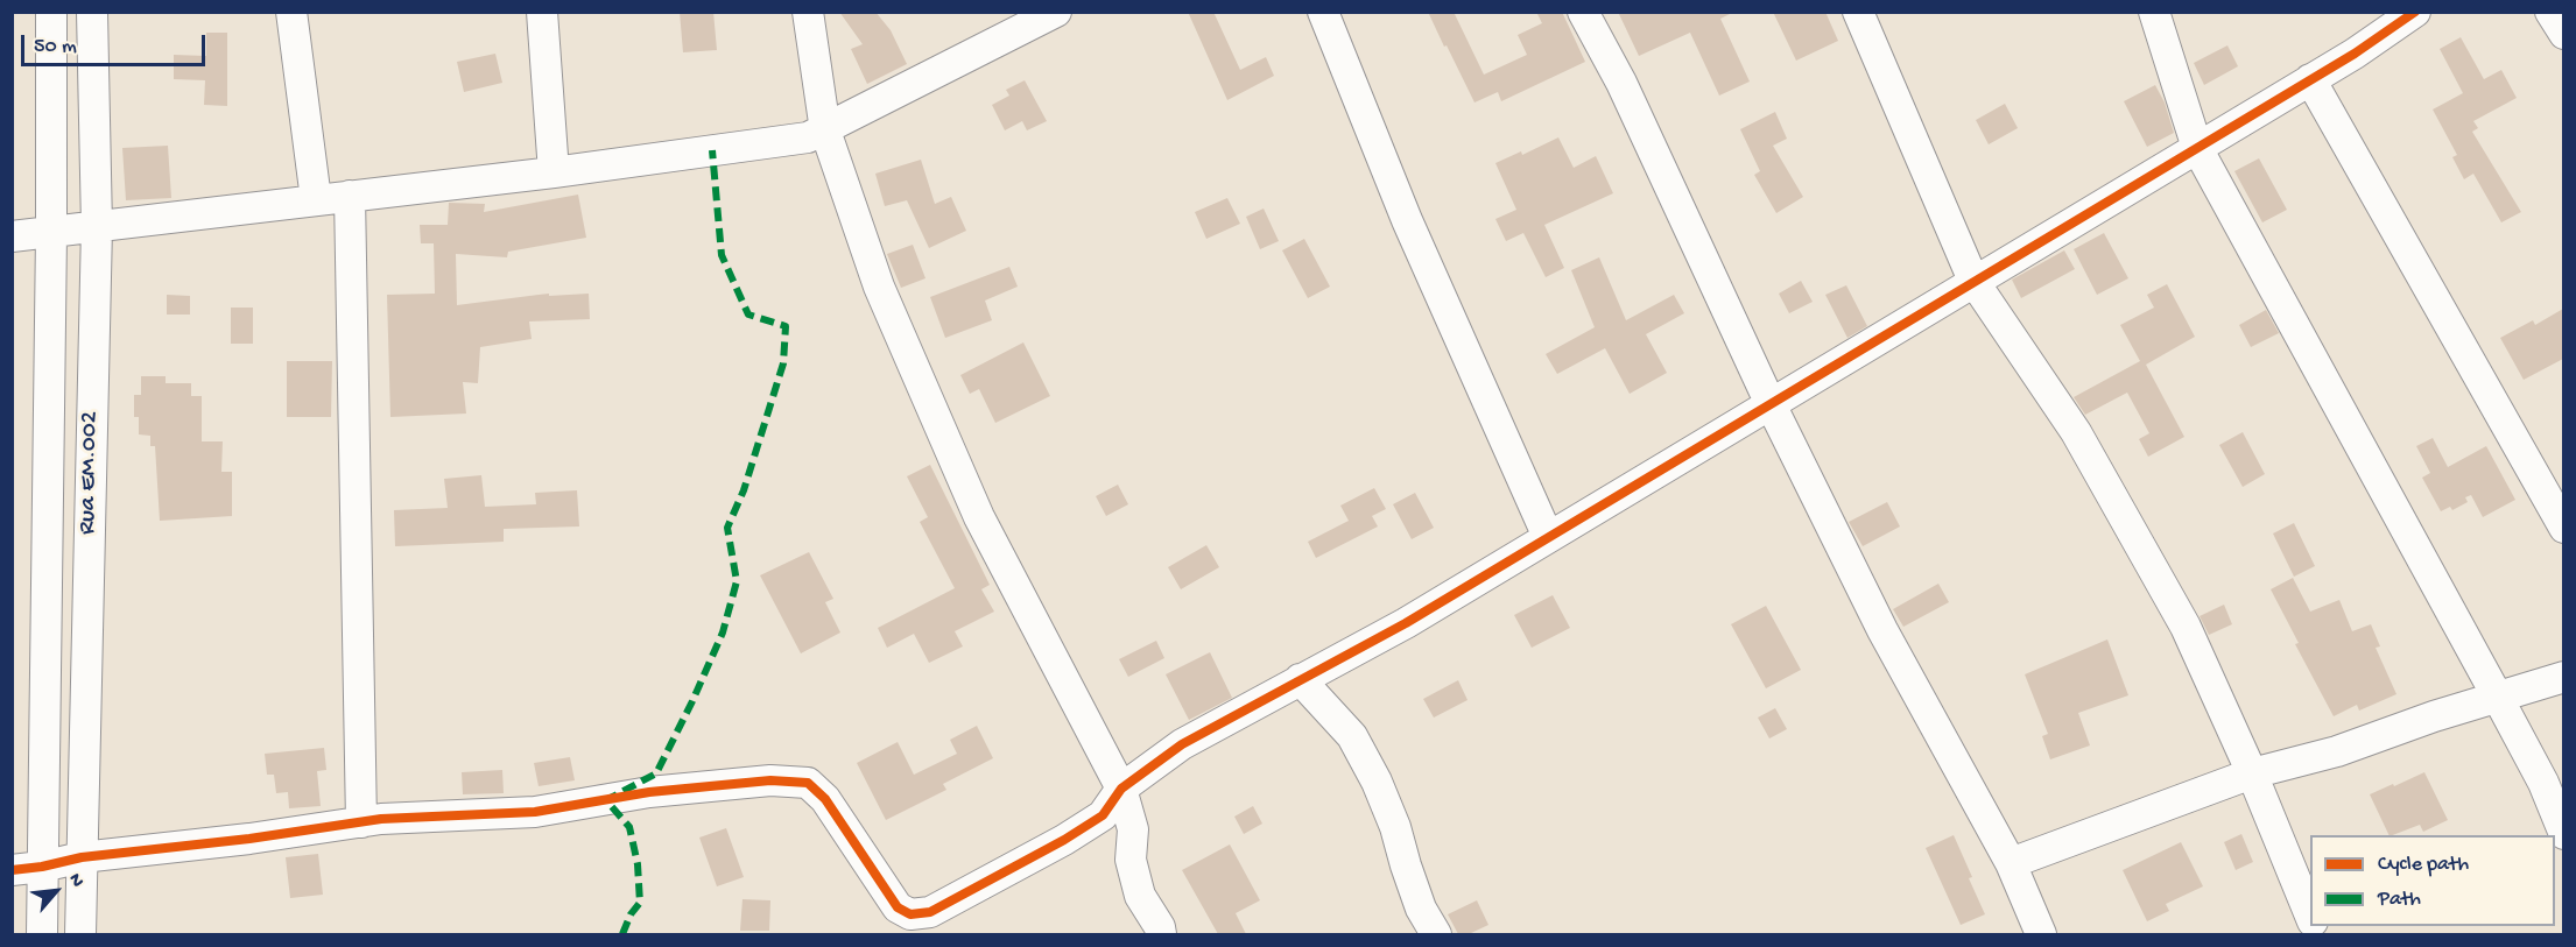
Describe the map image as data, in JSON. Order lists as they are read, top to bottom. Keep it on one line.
{"streets":{"street":["Rua EM.002"]},"legend":["Cycle path","Path"],"scale_bar":"50 m","north":"top right"}
